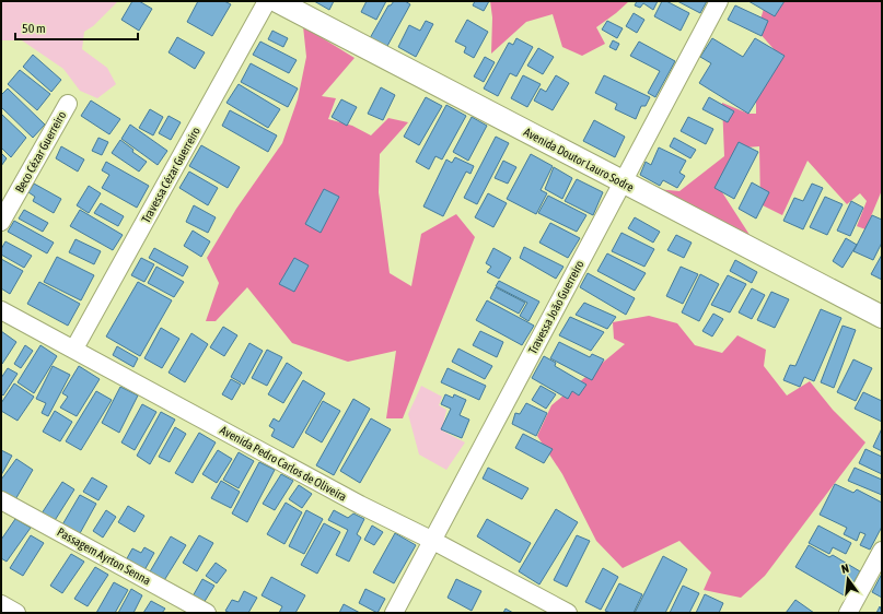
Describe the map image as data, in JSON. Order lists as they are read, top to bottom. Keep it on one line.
{"streets":{"street":["Beco Cézar Guerreiro","Avenida Doutor Lauro Sodre","Travessa Cézar Guerreiro","Travessa João Guerreiro","Avenida Pedro Carlos de Oliveira","Passagem Ayrton Senna"]},"crossings":[["Avenida Doutor Lauro Sodre","Travessa João Guerreiro"],["Travessa Cézar Guerreiro","Avenida Pedro Carlos de Oliveira"],["Travessa João Guerreiro","Avenida Pedro Carlos de Oliveira"]],"scale_bar":"50 m","north":"top"}
